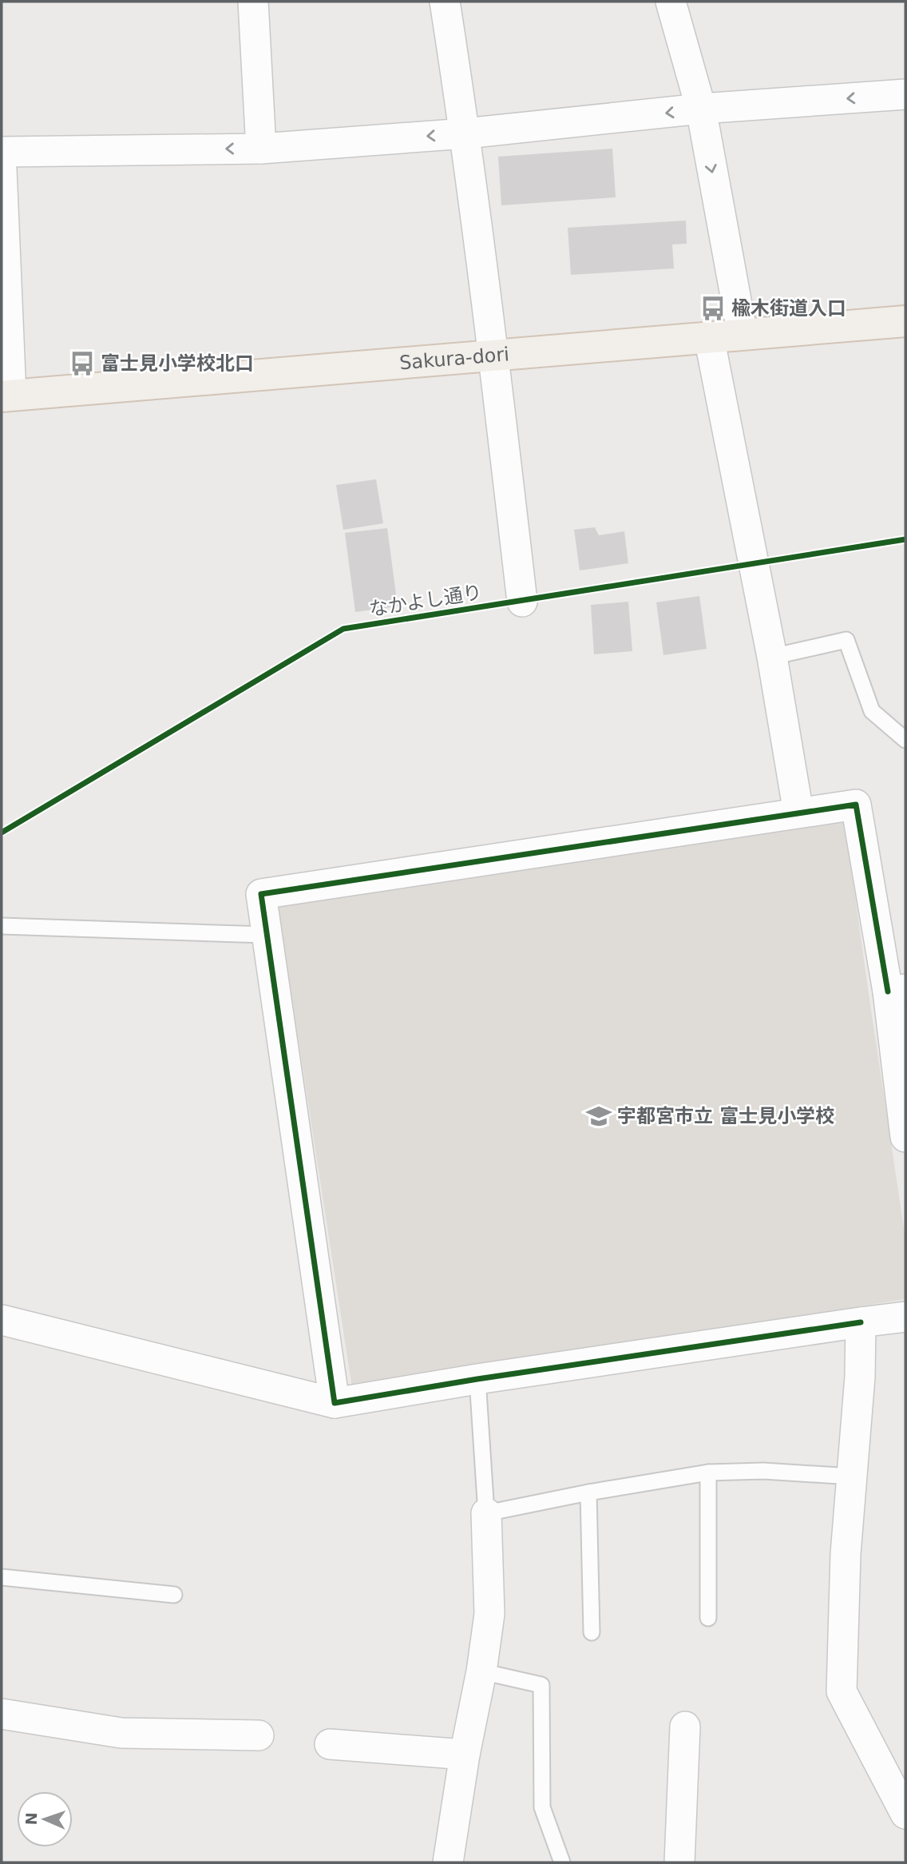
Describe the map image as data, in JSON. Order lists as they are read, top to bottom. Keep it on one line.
{"streets":{"main road":["Sakura-dori"],"cycle path":["なかよし通り"]},"places":{"bus stop":["楡木街道入口","富士見小学校北口"],"school or university":["宇都宮市立 富士見小学校"]},"north":"left"}
